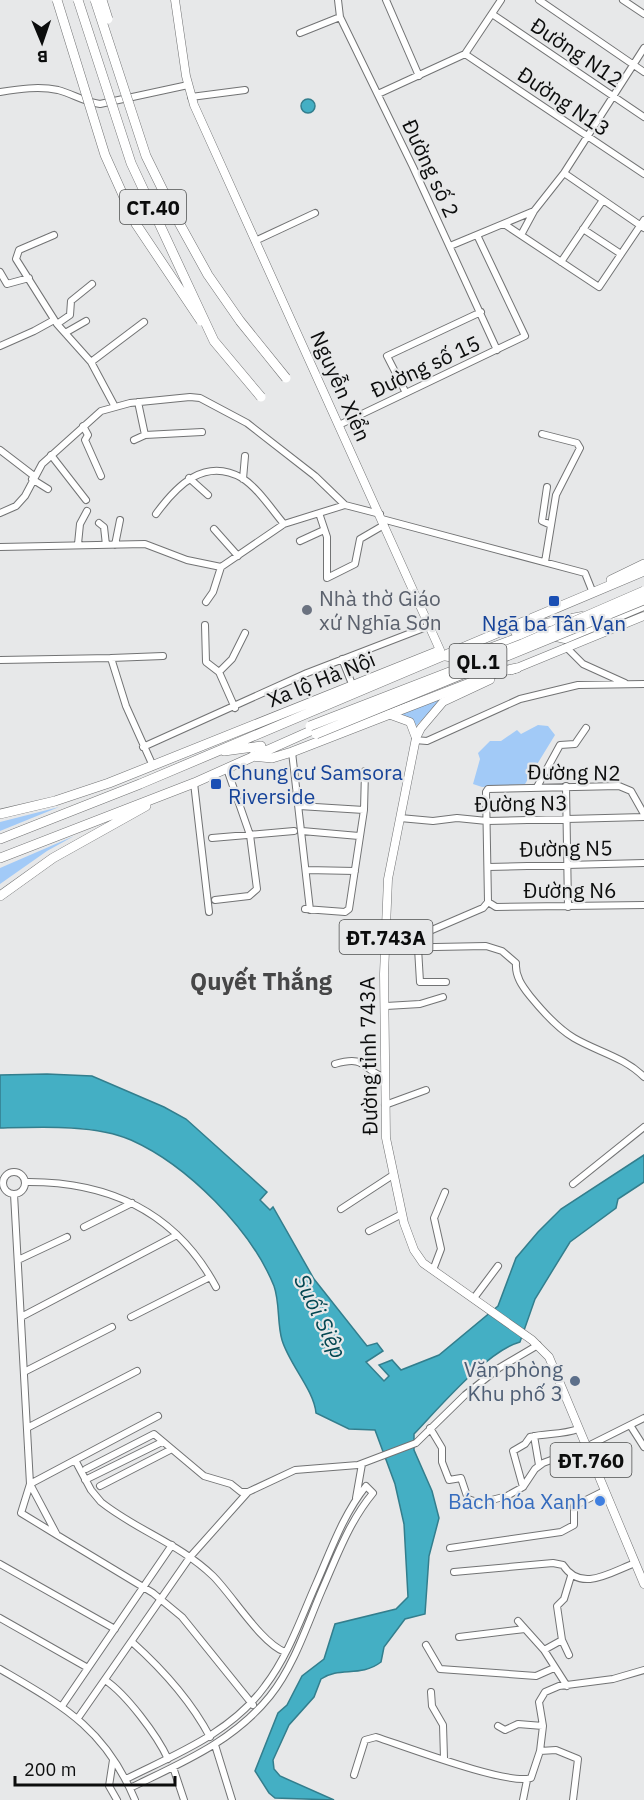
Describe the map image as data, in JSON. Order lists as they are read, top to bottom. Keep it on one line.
{"streets":{"highway":["CT.40","QL.1","Xa lộ Hà Nội"],"main road":["Nguyễn Xiển","ĐT.743A","Đường tỉnh 743A","ĐT.760"],"street":["Đường N12","Đường N13","Đường số 2","Đường số 15","Đường N2","Đường N3","Đường N5","Đường N6"]},"crossings":[["Đường số 2","Đường số 15"],["Đường số 15","Nguyễn Xiển"],["Nguyễn Xiển","Xa lộ Hà Nội"],["QL.1","Xa lộ Hà Nội"],["QL.1","Đường tỉnh 743A"],["Đường N2","Đường N3"],["Đường N3","Đường tỉnh 743A"],["Đường tỉnh 743A","ĐT.760"]],"districts":["Quyết Thắng"],"water":["Suối Siệp"],"places":{"transit":["Ngã ba Tân Vạn","Chung cư Samsora Riverside"],"other":["Nhà thờ Giáo xứ Nghĩa Sơn","Văn phòng Khu phố 3","Bách hóa Xanh"]},"scale_bar":"200 m","north":"bottom"}
